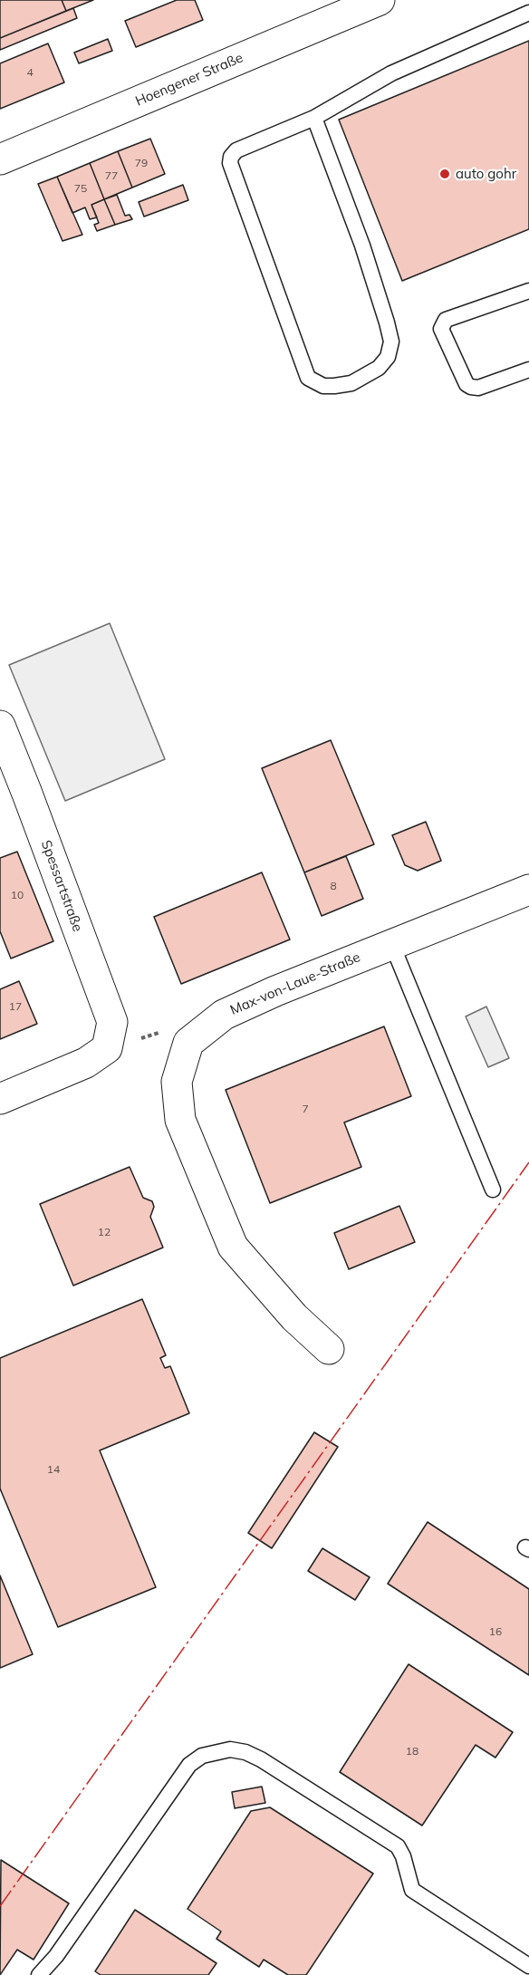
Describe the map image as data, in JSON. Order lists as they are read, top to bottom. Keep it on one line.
{"streets":{"street":["Hoengener Straße","Spessartstraße","Max-von-Laue-Straße"]},"places":["auto gohr"],"house_numbers":["4","79","77","75","8","10","17","7","12","14","16","18"]}
